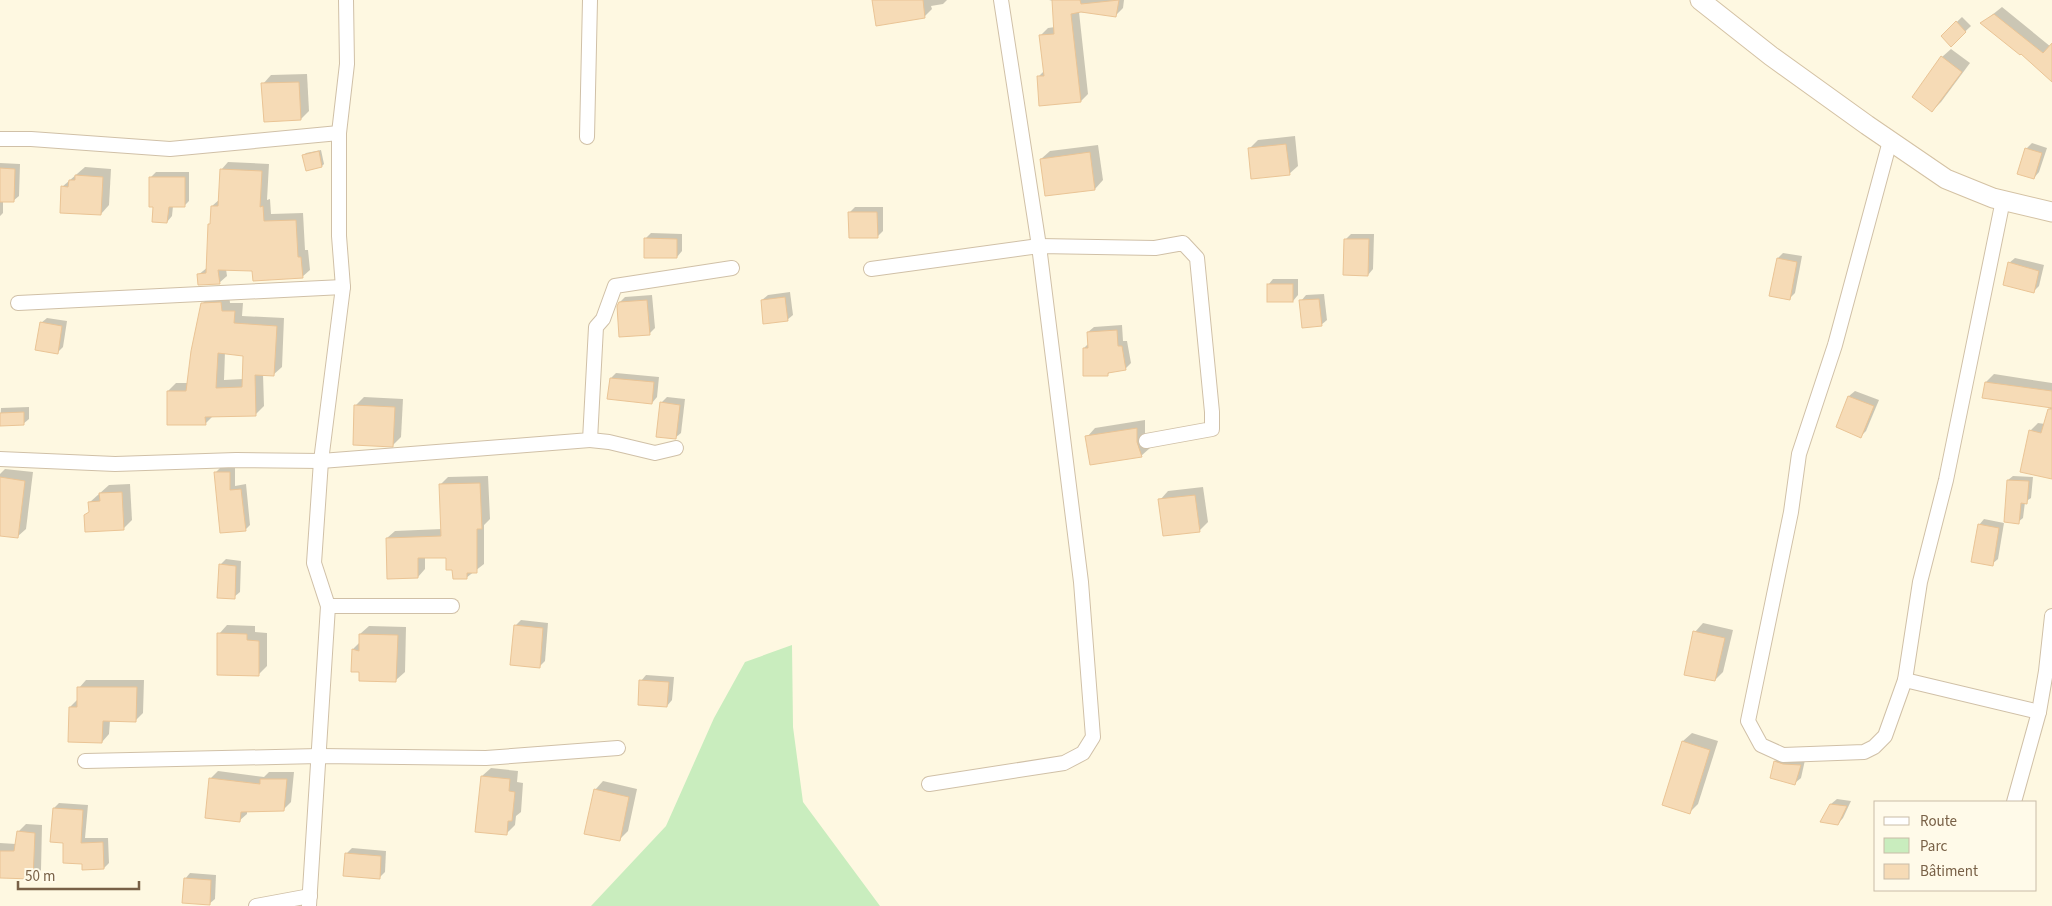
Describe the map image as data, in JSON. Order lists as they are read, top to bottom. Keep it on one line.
{"legend":["Route","Parc","Bâtiment"],"scale_bar":"50 m"}
